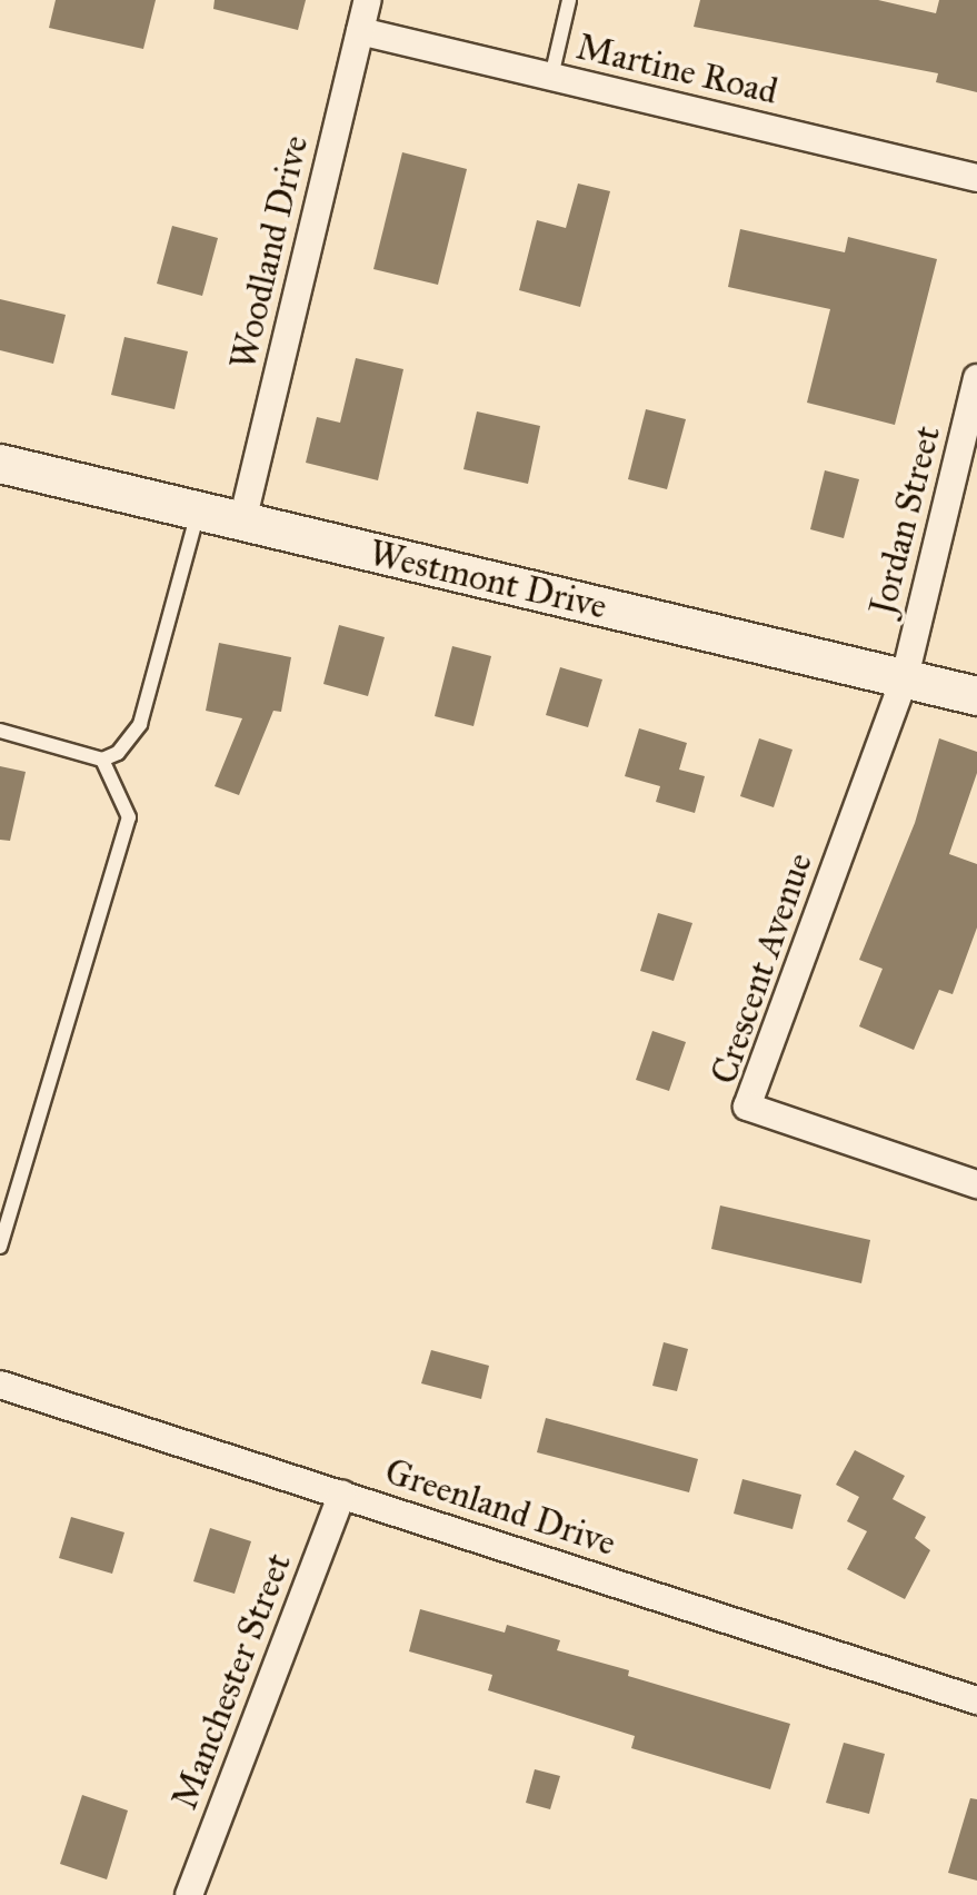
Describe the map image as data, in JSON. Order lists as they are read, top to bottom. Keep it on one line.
{"streets":{"street":["Martine Road","Woodland Drive","Jordan Street","Westmont Drive","Crescent Avenue","Greenland Drive","Manchester Street"]},"crossings":[["Martine Road","Woodland Drive"],["Woodland Drive","Westmont Drive"],["Jordan Street","Westmont Drive"],["Jordan Street","Crescent Avenue"],["Westmont Drive","Crescent Avenue"],["Greenland Drive","Manchester Street"]]}
